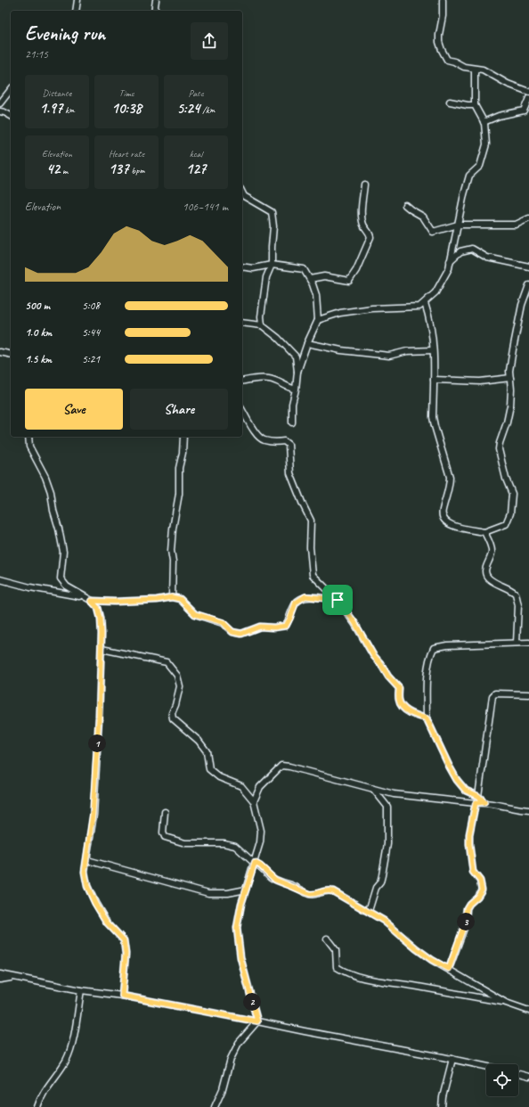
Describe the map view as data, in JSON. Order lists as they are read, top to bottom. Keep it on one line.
{"page":{"heading":["Evening run","21:15"],"stats":[["Distance","1.97 km"],["Time","10:38"],["Pace","5:24 /km"],["Elevation","42 m"],["Heart rate","137 bpm"],["kcal","127"]],"chart":["Elevation","106–141 m"],"list":[{"name":"500 m","note":"5:08"},{"name":"1.0 km","note":"5:44"},{"name":"1.5 km","note":"5:21"}],"buttons":["Save","Share"],"pins":["1","3","2"]}}
